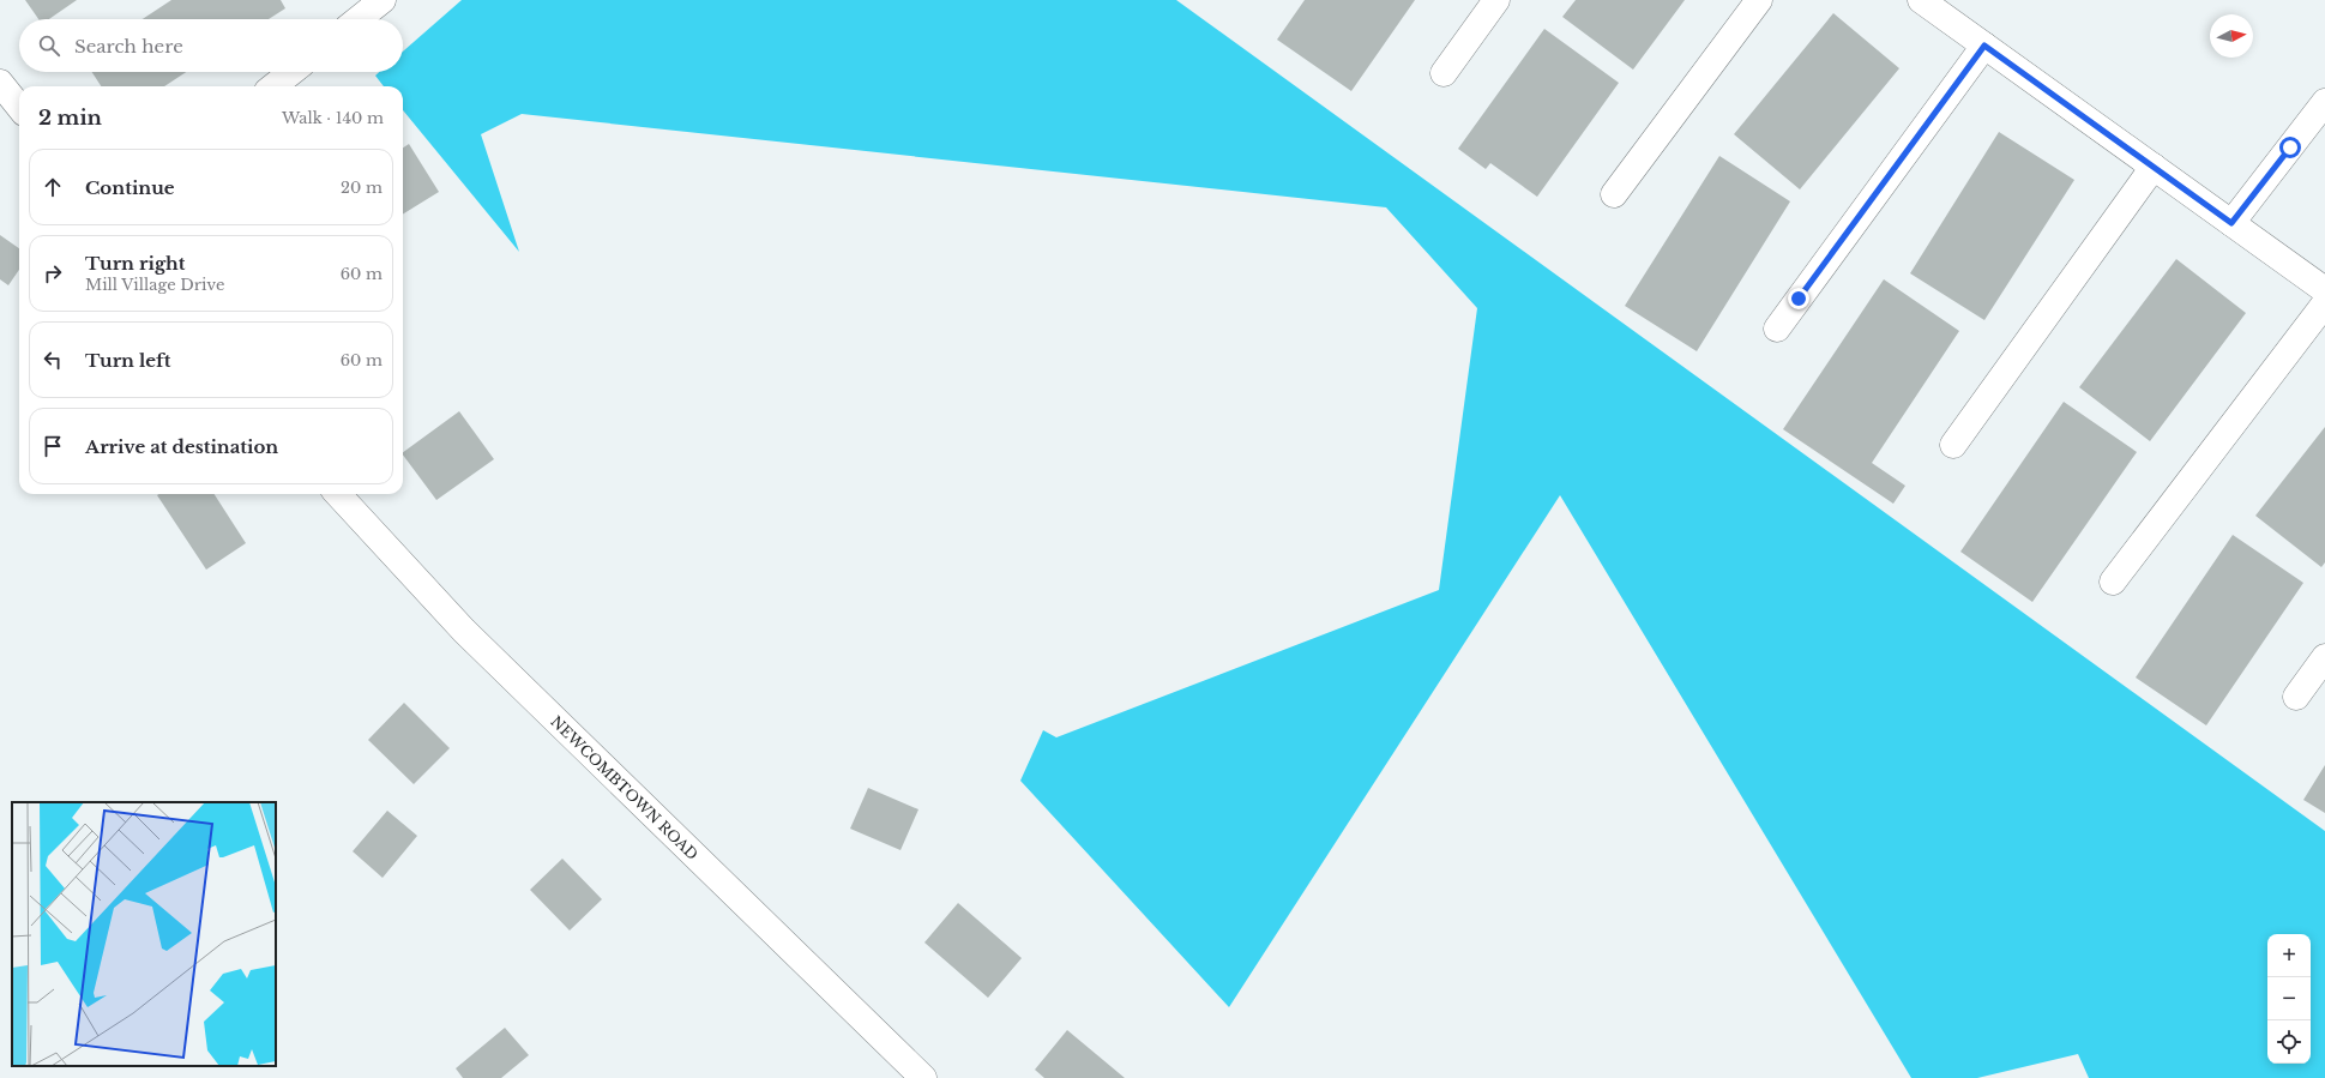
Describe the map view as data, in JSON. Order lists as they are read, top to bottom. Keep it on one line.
{"streets":{"street":["NEWCOMBTOWN ROAD"]},"north":"right","page":{"search":"Search here","heading":["2 min","Walk · 140 m"],"list":[["Continue","20 m"],["Turn right","Mill Village Drive","60 m"],["Turn left","60 m"],"Arrive at destination"],"map_buttons":["+","−"]}}
